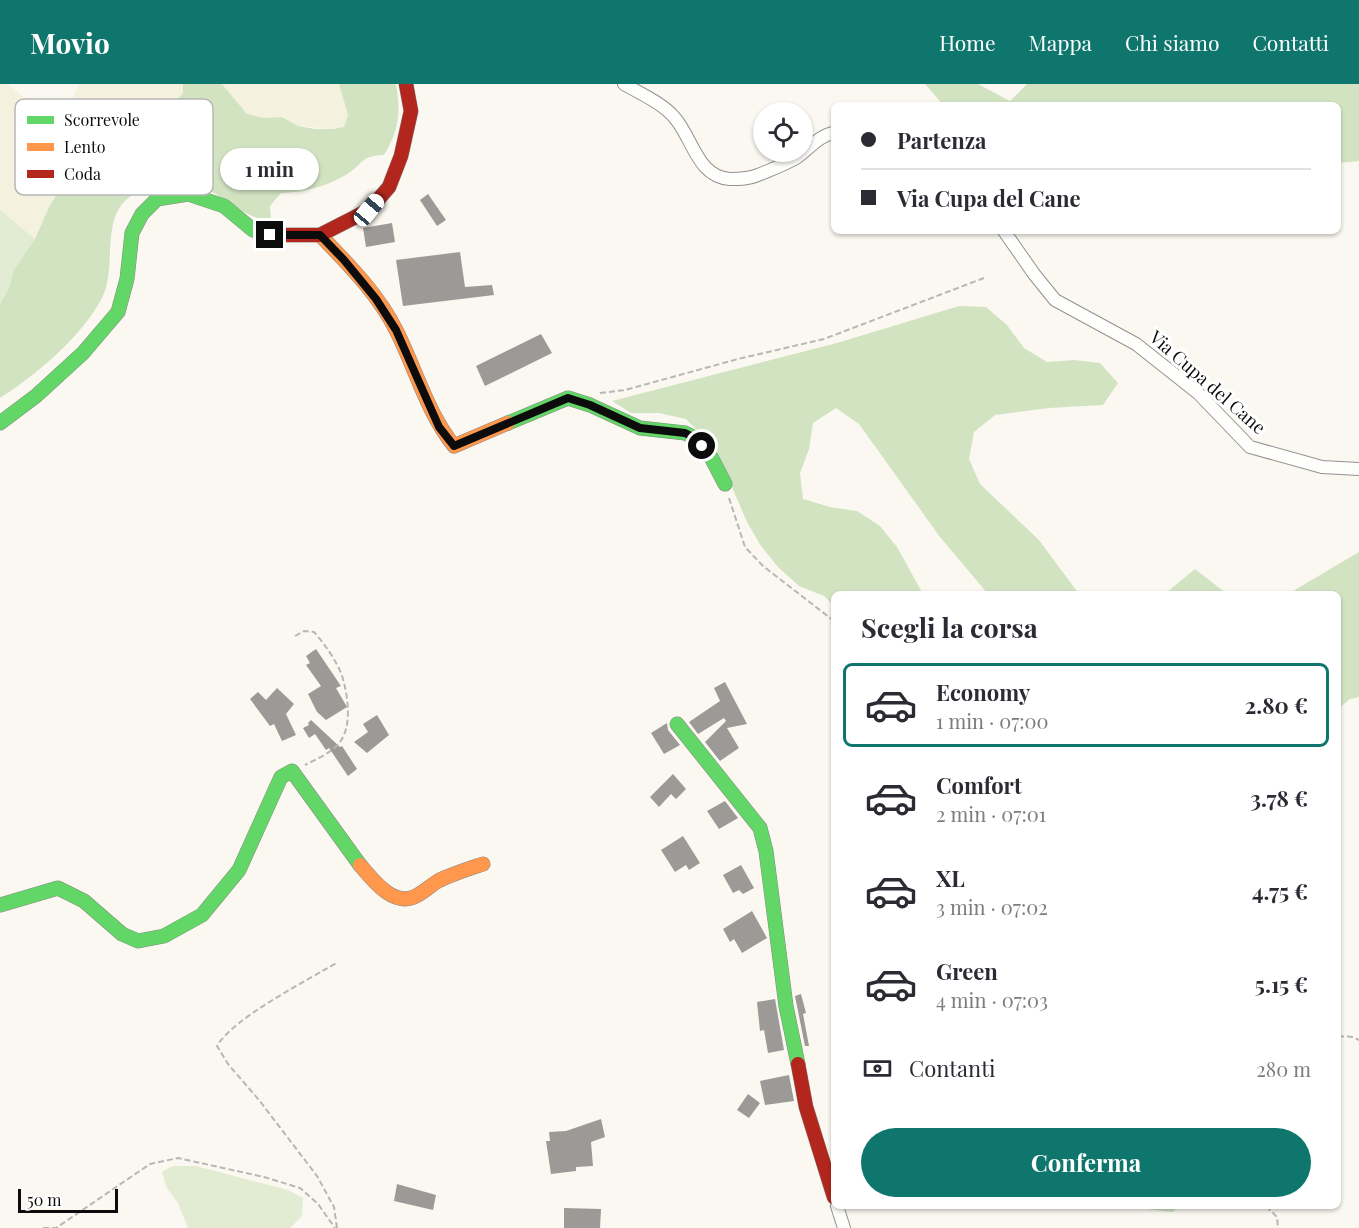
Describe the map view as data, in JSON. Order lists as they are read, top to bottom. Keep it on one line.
{"streets":{"street":["Via Cupa del Cane"]},"legend":["Scorrevole","Lento","Coda"],"scale_bar":"50 m","page":{"header":"Movio","nav":["Home","Mappa","Chi siamo","Contatti"],"banner":["Partenza","Via Cupa del Cane"],"bubble":"1 min","heading":"Scegli la corsa","list":[{"name":"Economy","note":"1 min · 07:00","value":"2.80 €"},{"name":"Comfort","note":"2 min · 07:01","value":"3.78 €"},{"name":"XL","note":"3 min · 07:02","value":"4.75 €"},{"name":"Green","note":"4 min · 07:03","value":"5.15 €"}],"pay":["Contanti","280 m"],"buttons":"Conferma","scale":"50 m"}}
